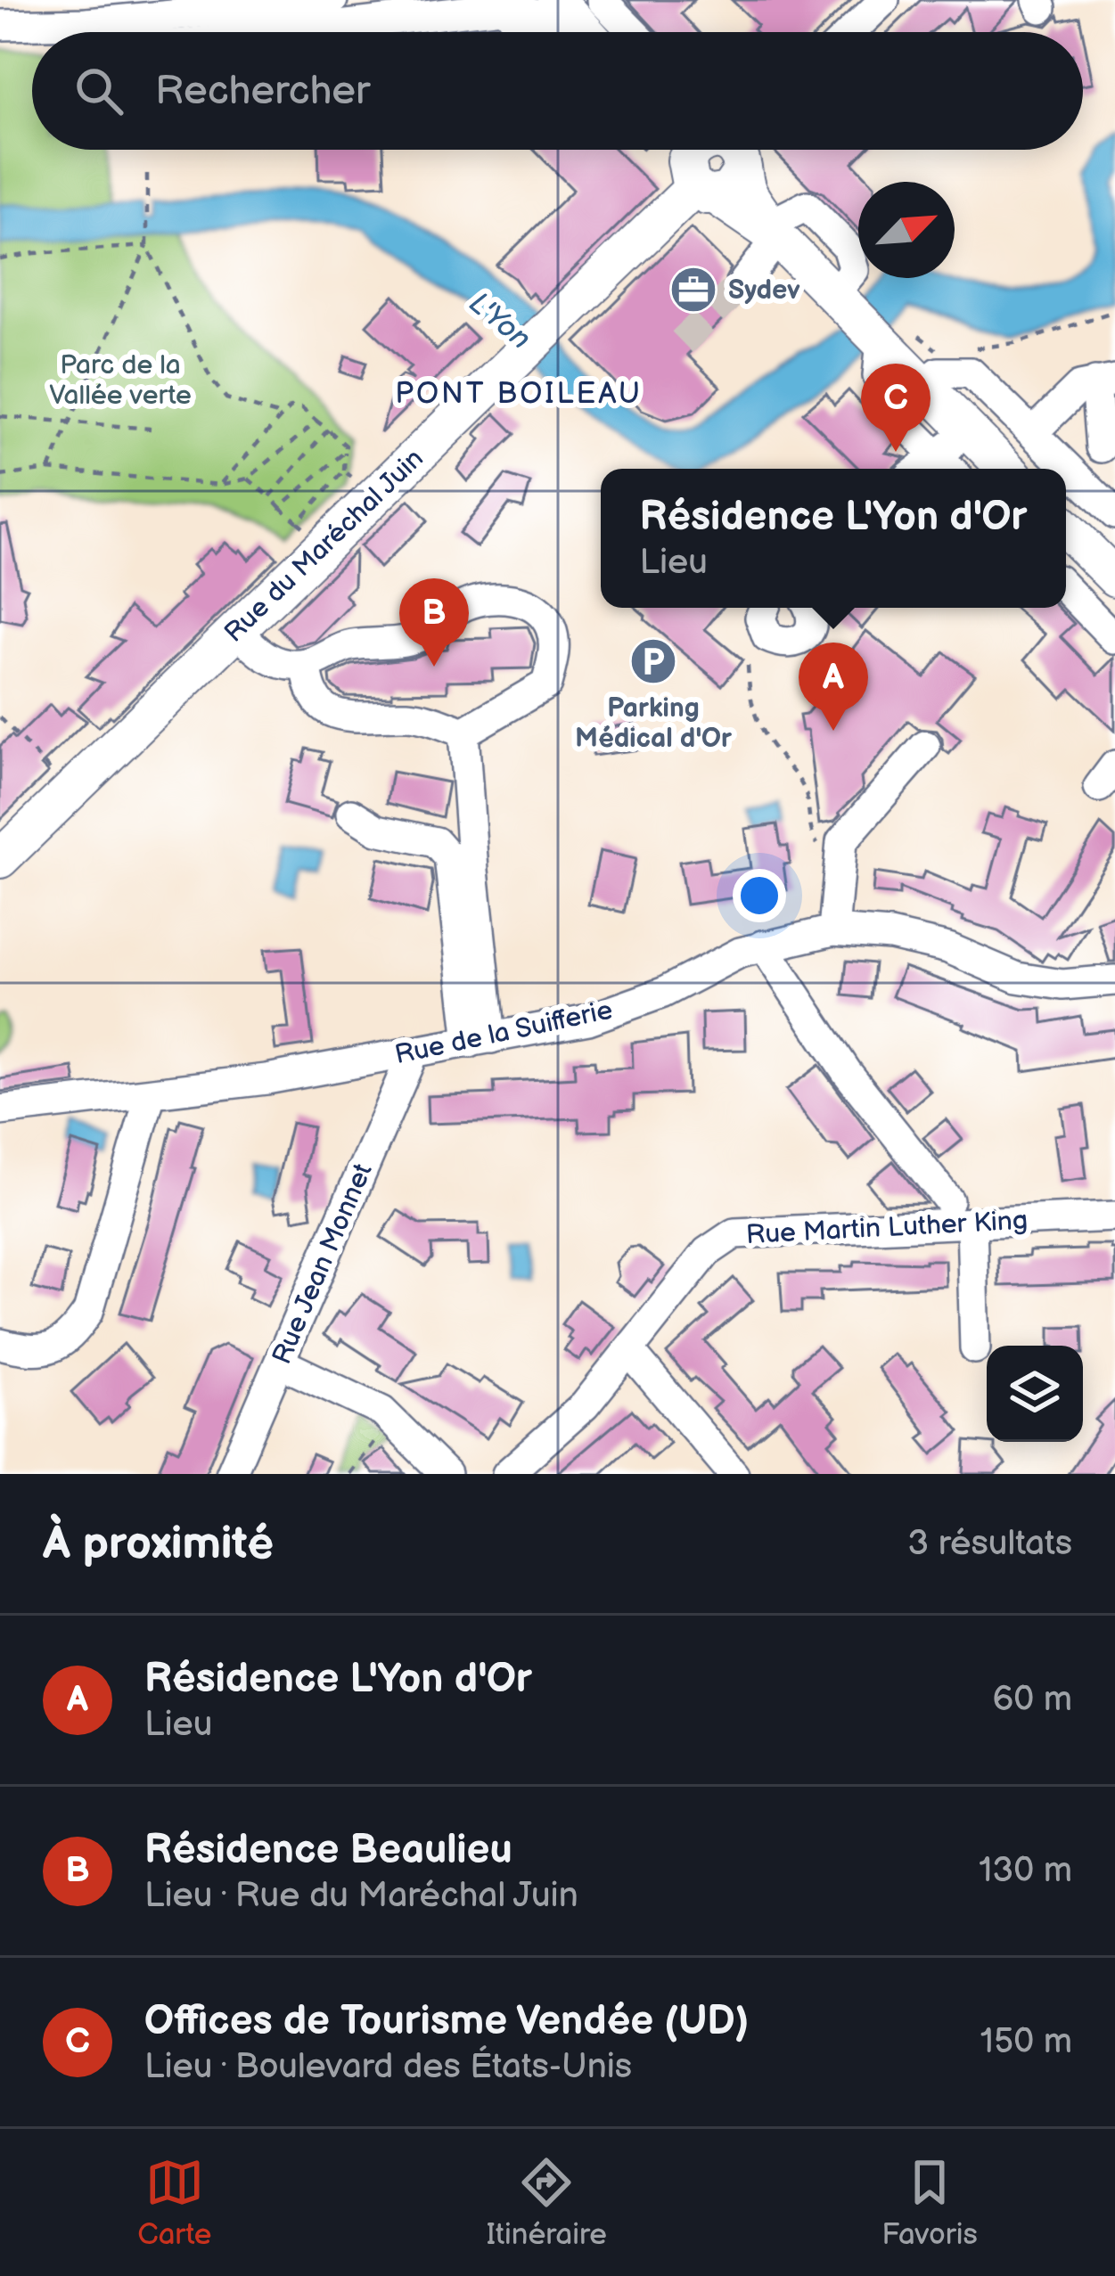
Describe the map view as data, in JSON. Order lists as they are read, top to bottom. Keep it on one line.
{"streets":{"main road":["Rue du Maréchal Juin"],"street":["Rue de la Suifferie","Rue Martin Luther King","Rue Jean Monnet"]},"crossings":[["Rue de la Suifferie","Rue Jean Monnet"]],"districts":["PONT BOILEAU"],"water":["L'Yon"],"parks":["Parc de la Vallée verte"],"places":{"office":["Sydev"],"parking":["Parking Médical d'Or"]},"north":"top right","page":{"search":"Rechercher","pins":["C","B","A"],"popup":["Résidence L'Yon d'Or","Lieu"],"heading":["À proximité","3 résultats"],"list":[{"mark":"A","name":"Résidence L'Yon d'Or","note":"Lieu","value":"60 m"},{"mark":"B","name":"Résidence Beaulieu","note":"Lieu · Rue du Maréchal Juin","value":"130 m"},{"mark":"C","name":"Offices de Tourisme Vendée (UD)","note":"Lieu · Boulevard des États-Unis","value":"150 m"}],"nav":["Carte","Itinéraire","Favoris"]}}
